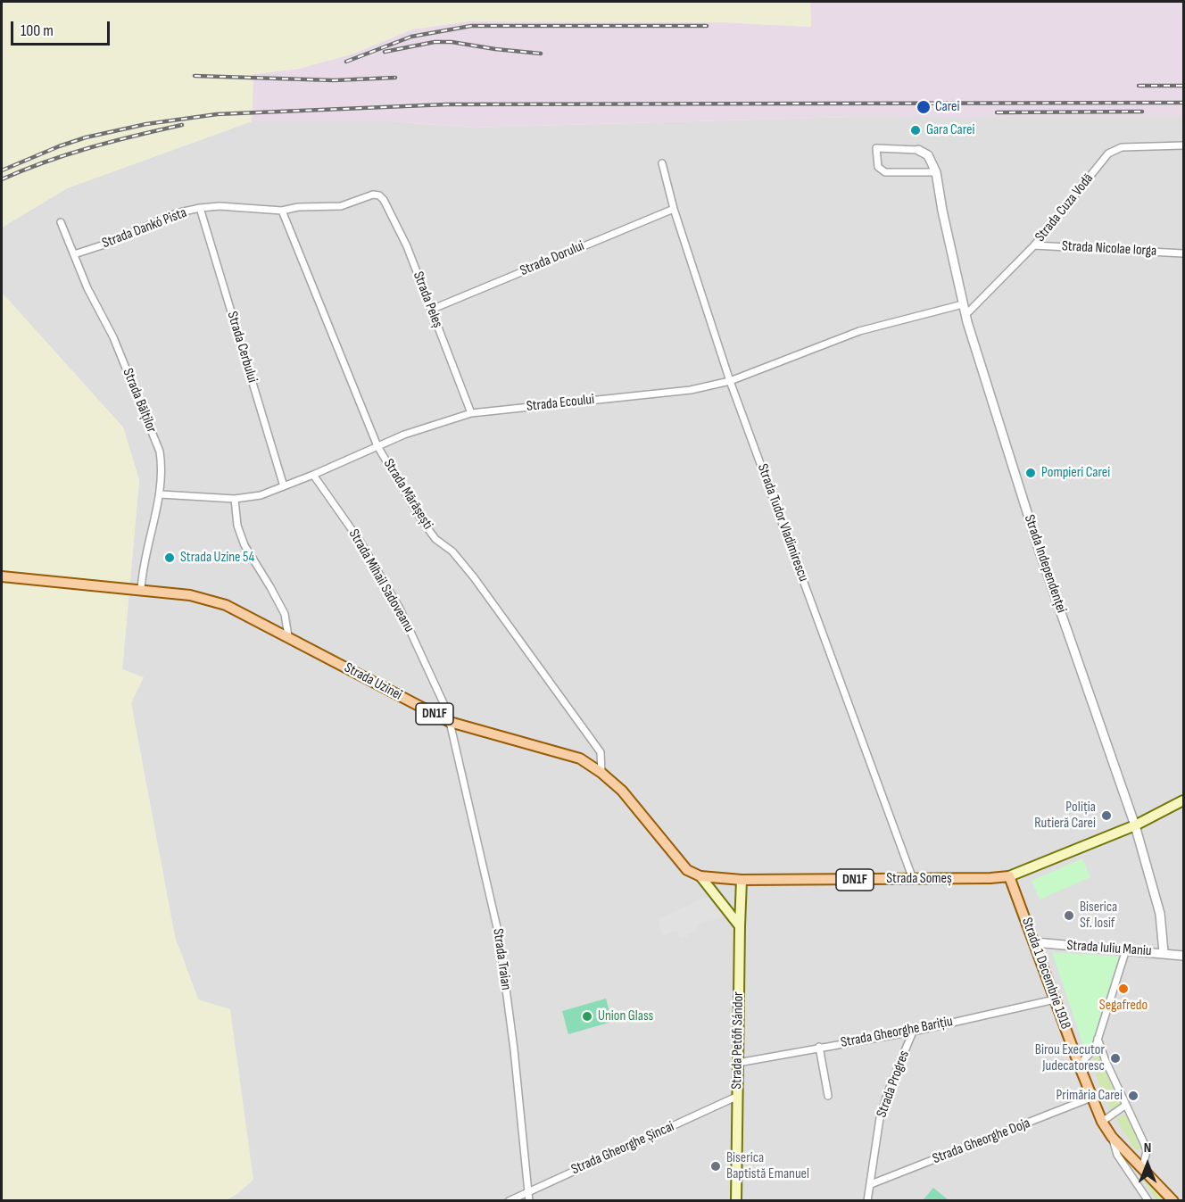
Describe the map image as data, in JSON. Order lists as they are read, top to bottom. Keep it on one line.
{"streets":{"main road":["Strada Uzinei","DN1F","Strada Someș","Strada 1 Decembrie 1918","Strada Petőfi Sándor"],"street":["Strada Cuza Vodă","Strada Dankó Pista","Strada Nicolae Iorga","Strada Dorului","Strada Peleș","Strada Cerbului","Strada Bălților","Strada Ecoului","Strada Mărășești","Strada Tudor Vladimirescu","Strada Independenței","Strada Mihail Sadoveanu","Strada Iuliu Maniu","Strada Traian","Strada Gheorghe Barițiu","Strada Progres","Strada Gheorghe Doja","Strada Gheorghe Șincai"]},"crossings":[["Strada Cuza Vodă","Strada Nicolae Iorga"],["Strada Cuza Vodă","Strada Independenței"],["Strada Dankó Pista","Strada Peleș"],["Strada Dankó Pista","Strada Cerbului"],["Strada Dankó Pista","Strada Bălților"],["Strada Dankó Pista","Strada Mărășești"],["Strada Dorului","Strada Peleș"],["Strada Dorului","Strada Tudor Vladimirescu"],["Strada Peleș","Strada Ecoului"],["Strada Cerbului","Strada Ecoului"],["Strada Bălților","Strada Ecoului"],["Strada Bălților","Strada Uzinei"],["Strada Ecoului","Strada Mărășești"],["Strada Ecoului","Strada Tudor Vladimirescu"],["Strada Ecoului","Strada Independenței"],["Strada Ecoului","Strada Mihail Sadoveanu"],["Strada Mărășești","Strada Uzinei"],["Strada Tudor Vladimirescu","Strada Someș"],["Strada Independenței","Strada Iuliu Maniu"],["Strada Mihail Sadoveanu","Strada Uzinei"],["Strada Mihail Sadoveanu","Strada Traian"],["Strada Uzinei","Strada Someș"],["Strada Uzinei","Strada Traian"],["Strada Someș","Strada 1 Decembrie 1918"],["Strada Someș","Strada Petőfi Sándor"],["Strada Iuliu Maniu","Strada 1 Decembrie 1918"],["Strada Traian","Strada Gheorghe Șincai"],["Strada 1 Decembrie 1918","Strada Gheorghe Barițiu"],["Strada 1 Decembrie 1918","Strada Gheorghe Doja"],["Strada Gheorghe Barițiu","Strada Petőfi Sándor"],["Strada Gheorghe Barițiu","Strada Progres"],["Strada Petőfi Sándor","Strada Gheorghe Șincai"],["Strada Progres","Strada Gheorghe Doja"]],"places":["Carei","Gara Carei","Pompieri Carei","Strada Uzine 54","Poliția Rutieră Carei","Biserica Sf. Iosif","Segafredo","Union Glass","Birou Executor Judecatoresc","Primăria Carei","Biserica Baptistă Emanuel"],"scale_bar":"100 m","north":"top"}
